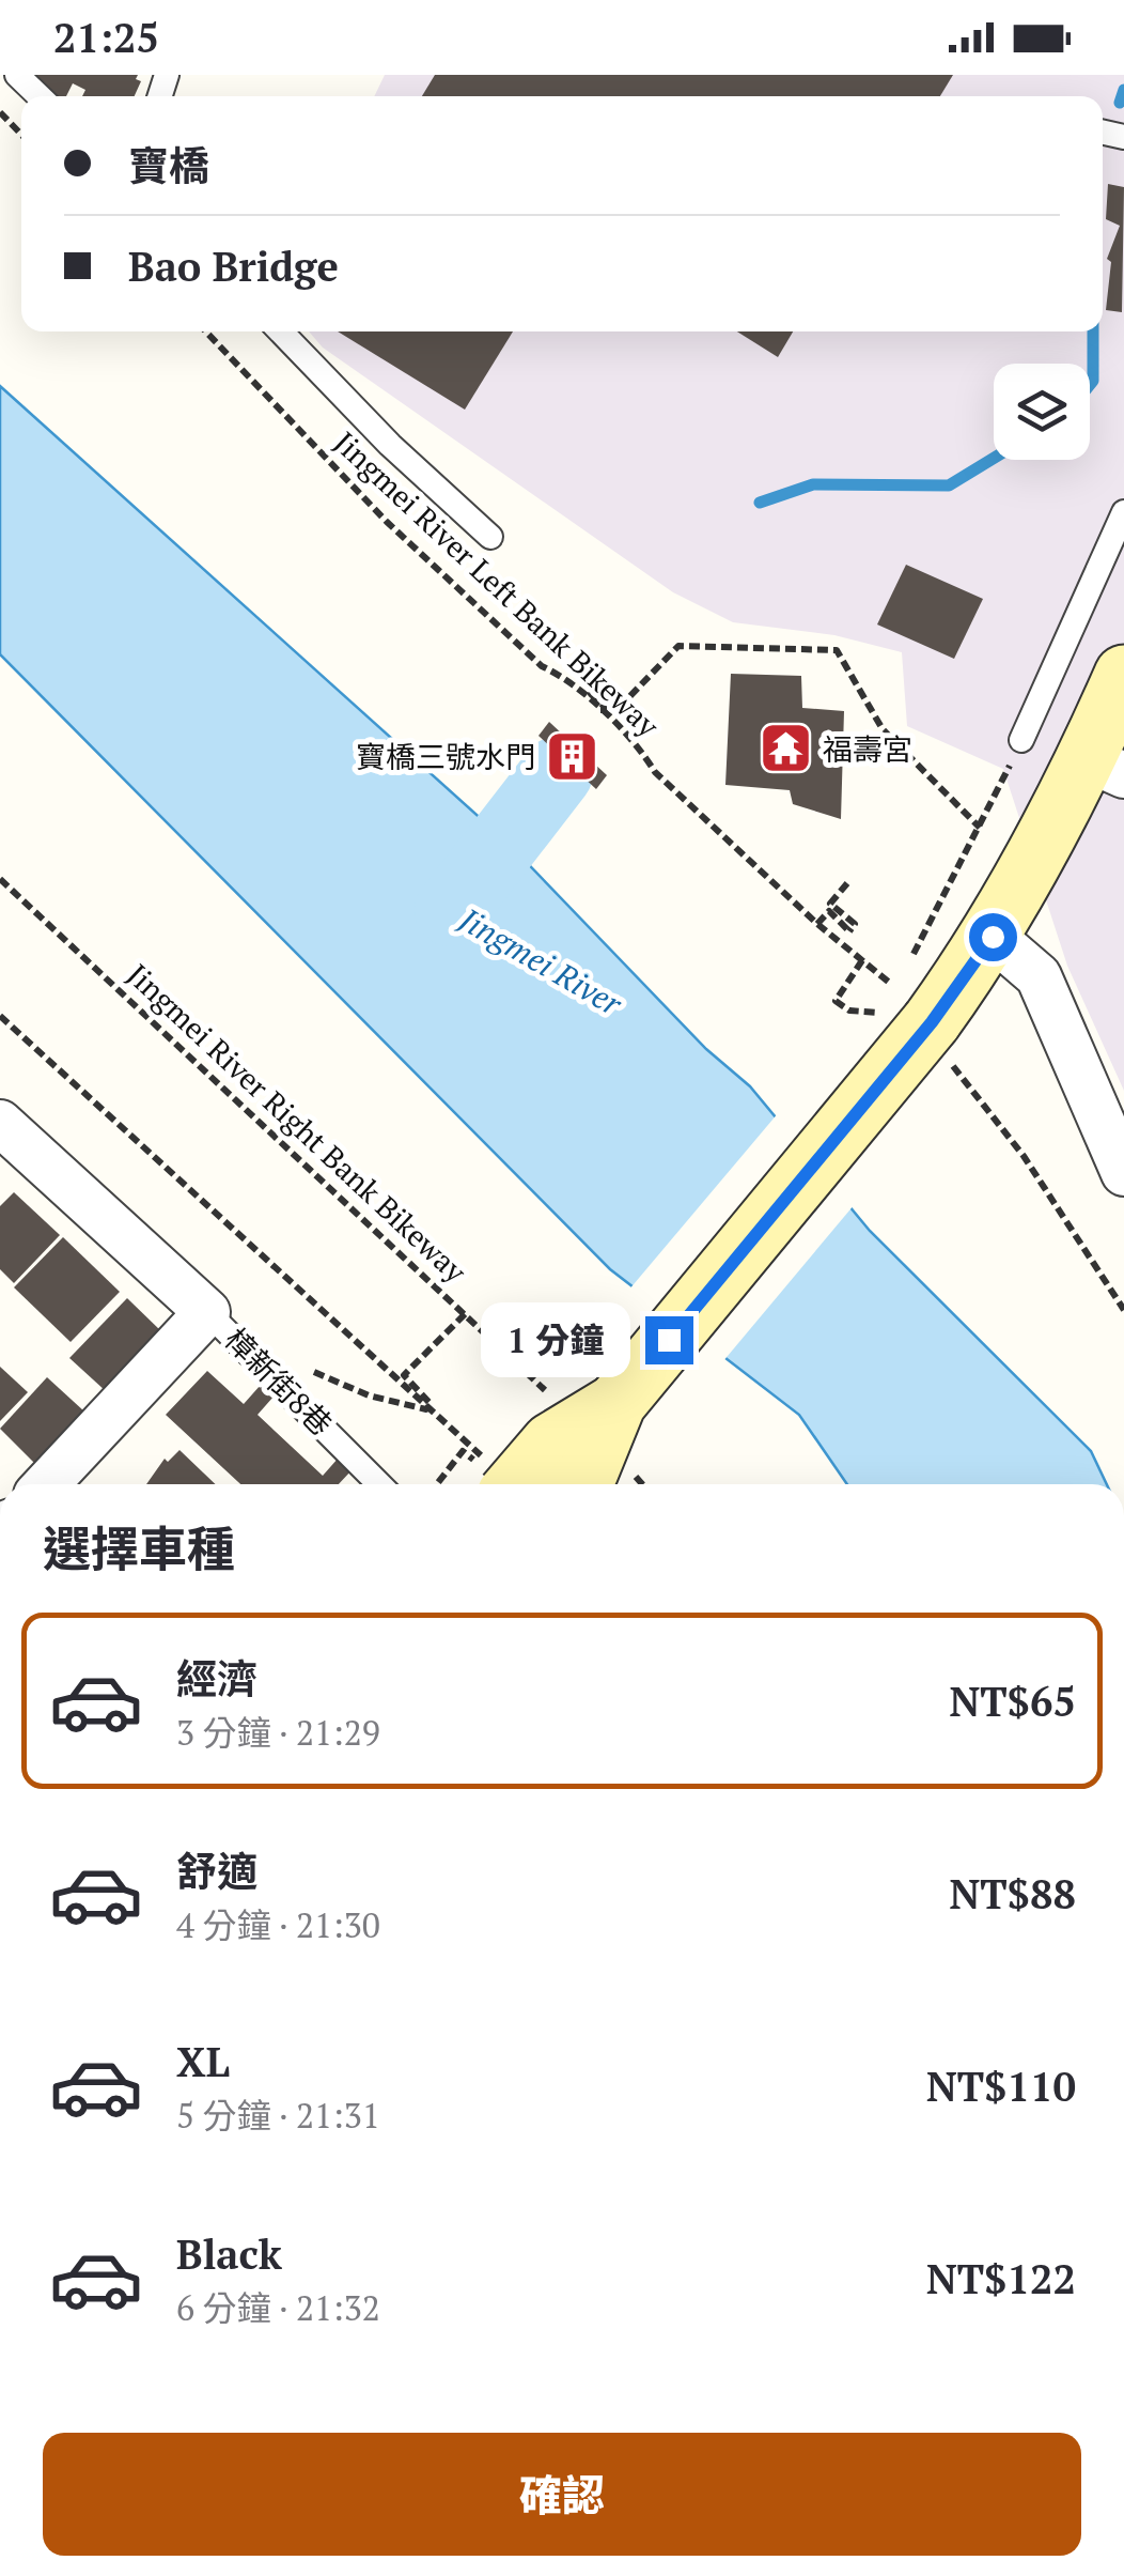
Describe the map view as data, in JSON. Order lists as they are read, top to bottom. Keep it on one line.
{"streets":{"street":["樟新街8巷"],"path":["Jingmei River Left Bank Bikeway","Jingmei River Right Bank Bikeway"]},"water":["Jingmei River"],"places":{"temple":["福壽宮"],"building":["寶橋三號水門"]},"page":{"status":"21:25","banner":["寶橋","Bao Bridge"],"bubble":"1 分鐘","heading":"選擇車種","list":[{"name":"經濟","note":"3 分鐘 · 21:29","value":"NT$65"},{"name":"舒適","note":"4 分鐘 · 21:30","value":"NT$88"},{"name":"XL","note":"5 分鐘 · 21:31","value":"NT$110"},{"name":"Black","note":"6 分鐘 · 21:32","value":"NT$122"}],"buttons":"確認"}}
